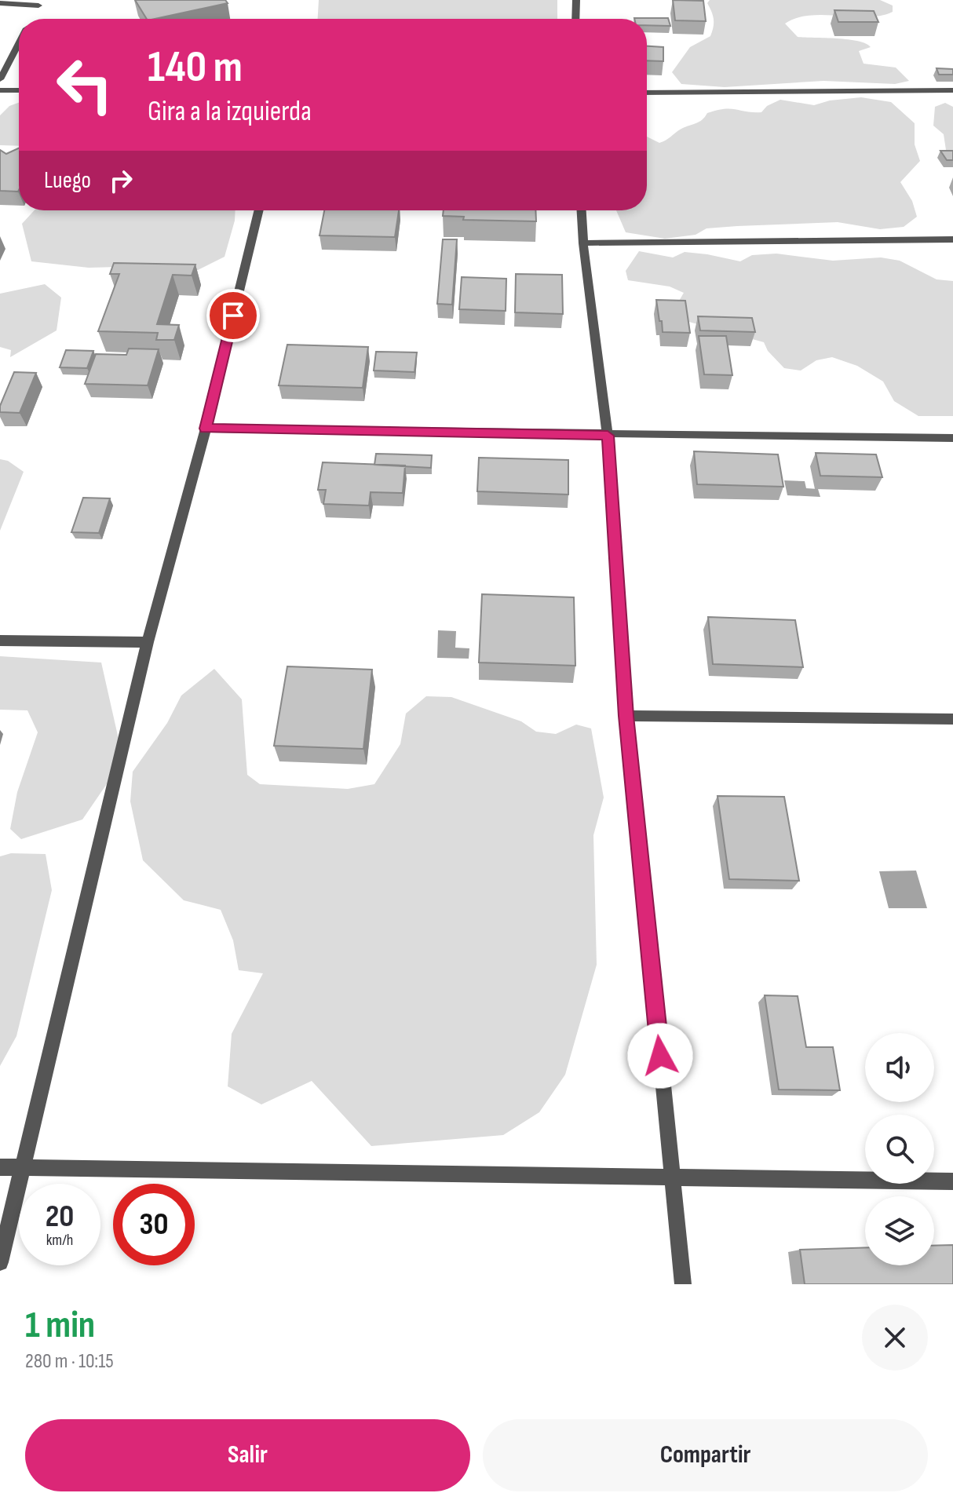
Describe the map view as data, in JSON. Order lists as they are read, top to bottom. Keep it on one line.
{"page":{"turn":["140 m","Gira a la izquierda"],"then":"Luego","speed":"20 km/h","limit":"30","heading":["1 min","280 m · 10:15"],"buttons":["Salir","Compartir"]}}
